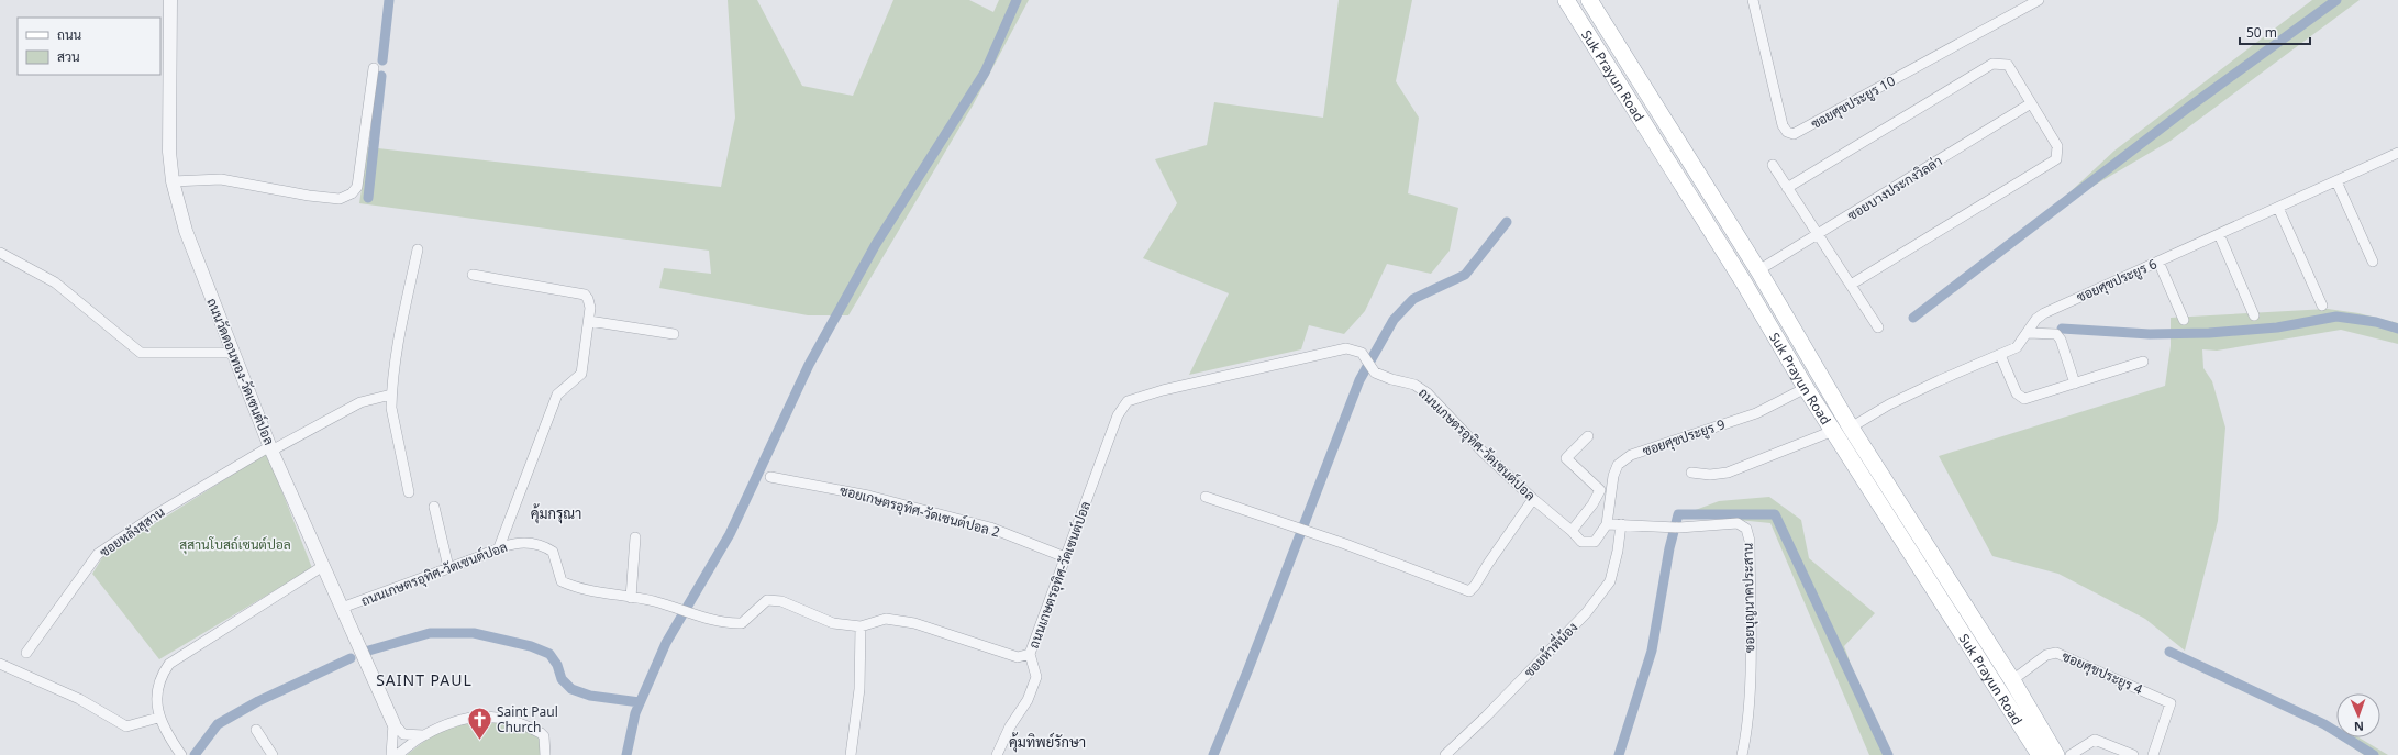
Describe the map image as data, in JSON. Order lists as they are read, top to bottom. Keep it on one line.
{"streets":{"main road":["Suk Prayun Road"],"street":["ซอยศุขประยูร 10","ซอยบางประกงวิลล่า","ซอยศุขประยูร 6","ถนนวัดดอนทอง-วัดเซนต์ปอล","ซอยศุขประยูร 9","ถนนเกษตรอุทิศ-วัดเซนต์ปอล","ซอยเกษตรอุทิศ-วัดเซนต์ปอล 2","ซอยหลังสุสาน","ซอยบุญนาคประสาน","ซอยห้าพี่น้อง","ซอยศุขประยูร 4"]},"crossings":[["Suk Prayun Road","ซอยบางประกงวิลล่า"],["Suk Prayun Road","ซอยศุขประยูร 6"],["Suk Prayun Road","ซอยศุขประยูร 9"],["Suk Prayun Road","ซอยศุขประยูร 4"],["ถนนวัดดอนทอง-วัดเซนต์ปอล","ถนนเกษตรอุทิศ-วัดเซนต์ปอล"],["ถนนวัดดอนทอง-วัดเซนต์ปอล","ซอยหลังสุสาน"],["ซอยศุขประยูร 9","ถนนเกษตรอุทิศ-วัดเซนต์ปอล"],["ซอยศุขประยูร 9","ซอยบุญนาคประสาน"],["ถนนเกษตรอุทิศ-วัดเซนต์ปอล","ซอยเกษตรอุทิศ-วัดเซนต์ปอล 2"],["ถนนเกษตรอุทิศ-วัดเซนต์ปอล","ซอยบุญนาคประสาน"],["ซอยบุญนาคประสาน","ซอยห้าพี่น้อง"]],"districts":["คุ้มกรุณา","SAINT PAUL","คุ้มทิพย์รักษา"],"parks":["สุสานโบสถ์เซนต์ปอล"],"places":{"church":["Saint Paul Church"]},"legend":["ถนน","สวน"],"scale_bar":"50 m","north":"bottom"}
